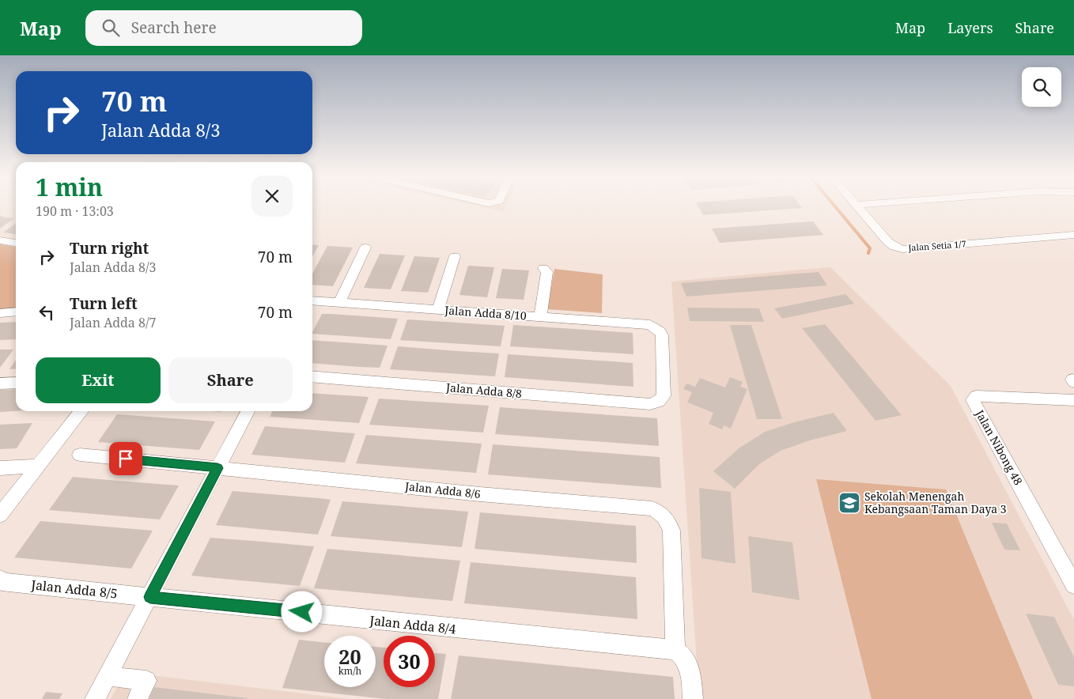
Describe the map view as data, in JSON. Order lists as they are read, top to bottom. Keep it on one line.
{"streets":{"street":["Jalan Setia 1/7","Jalan Adda 8/10","Jalan Adda 8/8","Jalan Nibong 48","Jalan Adda 8/6","Jalan Adda 8/5","Jalan Adda 8/4"]},"crossings":[["Jalan Adda 8/10","Jalan Adda 8/8"],["Jalan Adda 8/6","Jalan Adda 8/4"],["Jalan Adda 8/5","Jalan Adda 8/4"]],"places":{"school or university":["Sekolah Menengah Kebangsaan Taman Daya 3"]},"page":{"header":"Map","search":"Search here","nav":["Map","Layers","Share"],"turn":["70 m","Jalan Adda 8/3"],"heading":["1 min","190 m · 13:03"],"list":[{"name":"Turn right","note":"Jalan Adda 8/3","value":"70 m"},{"name":"Turn left","note":"Jalan Adda 8/7","value":"70 m"}],"buttons":["Exit","Share"],"speed":"20 km/h","limit":"30"}}
